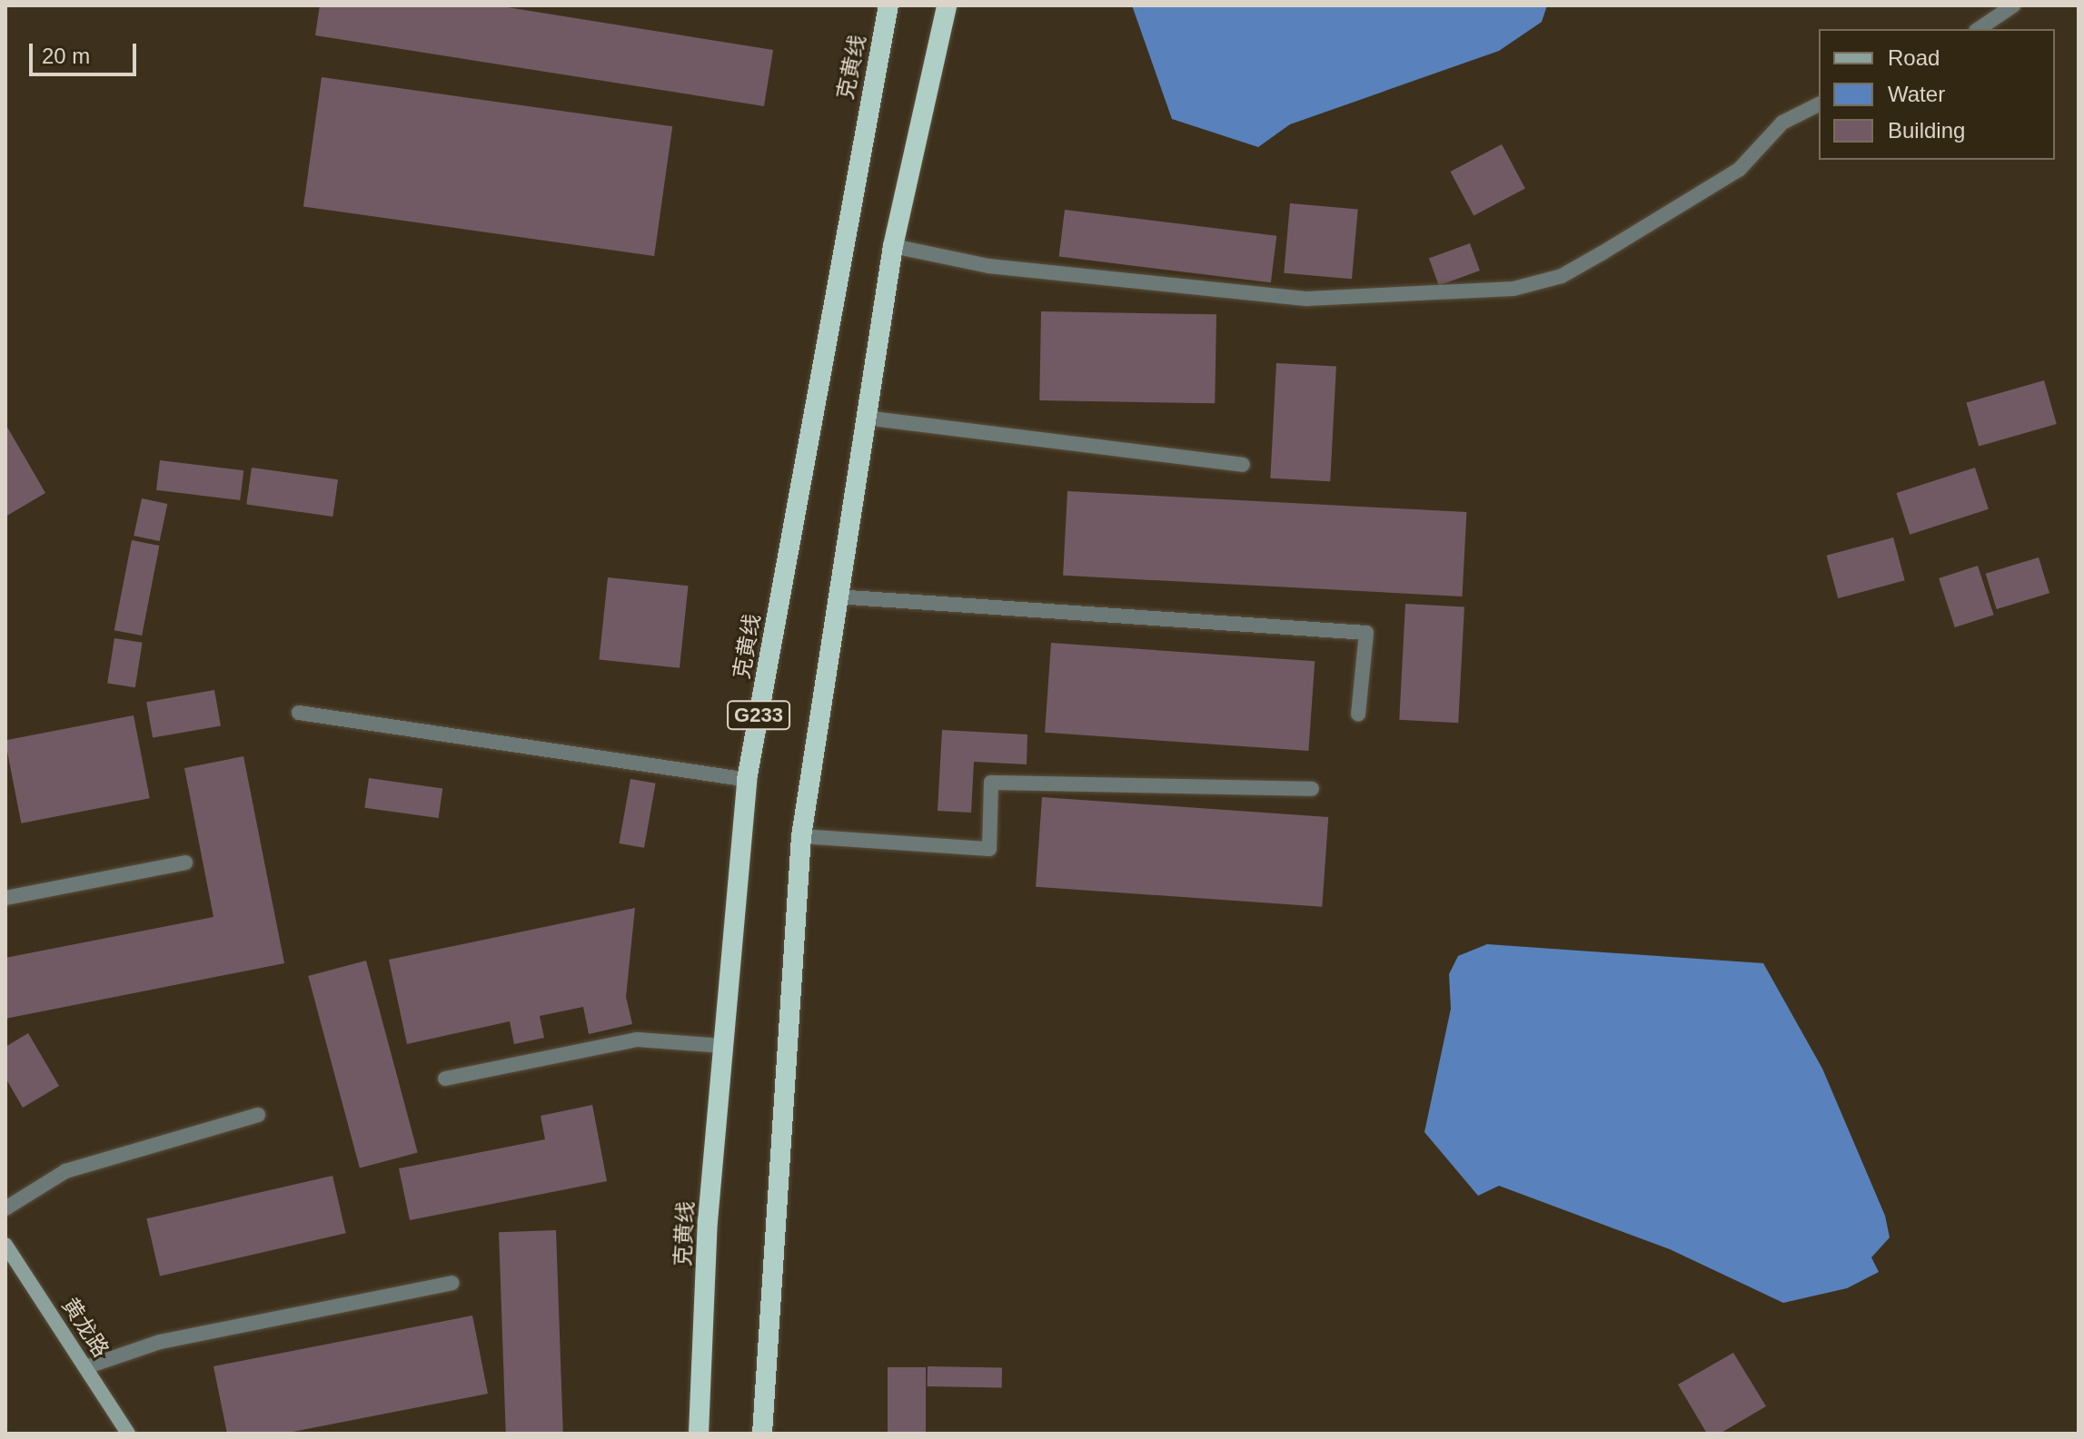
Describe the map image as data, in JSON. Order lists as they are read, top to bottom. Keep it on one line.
{"streets":{"highway":["克黄线","G233"],"main road":["黄龙路"]},"legend":["Road","Water","Building"],"scale_bar":"20 m"}
